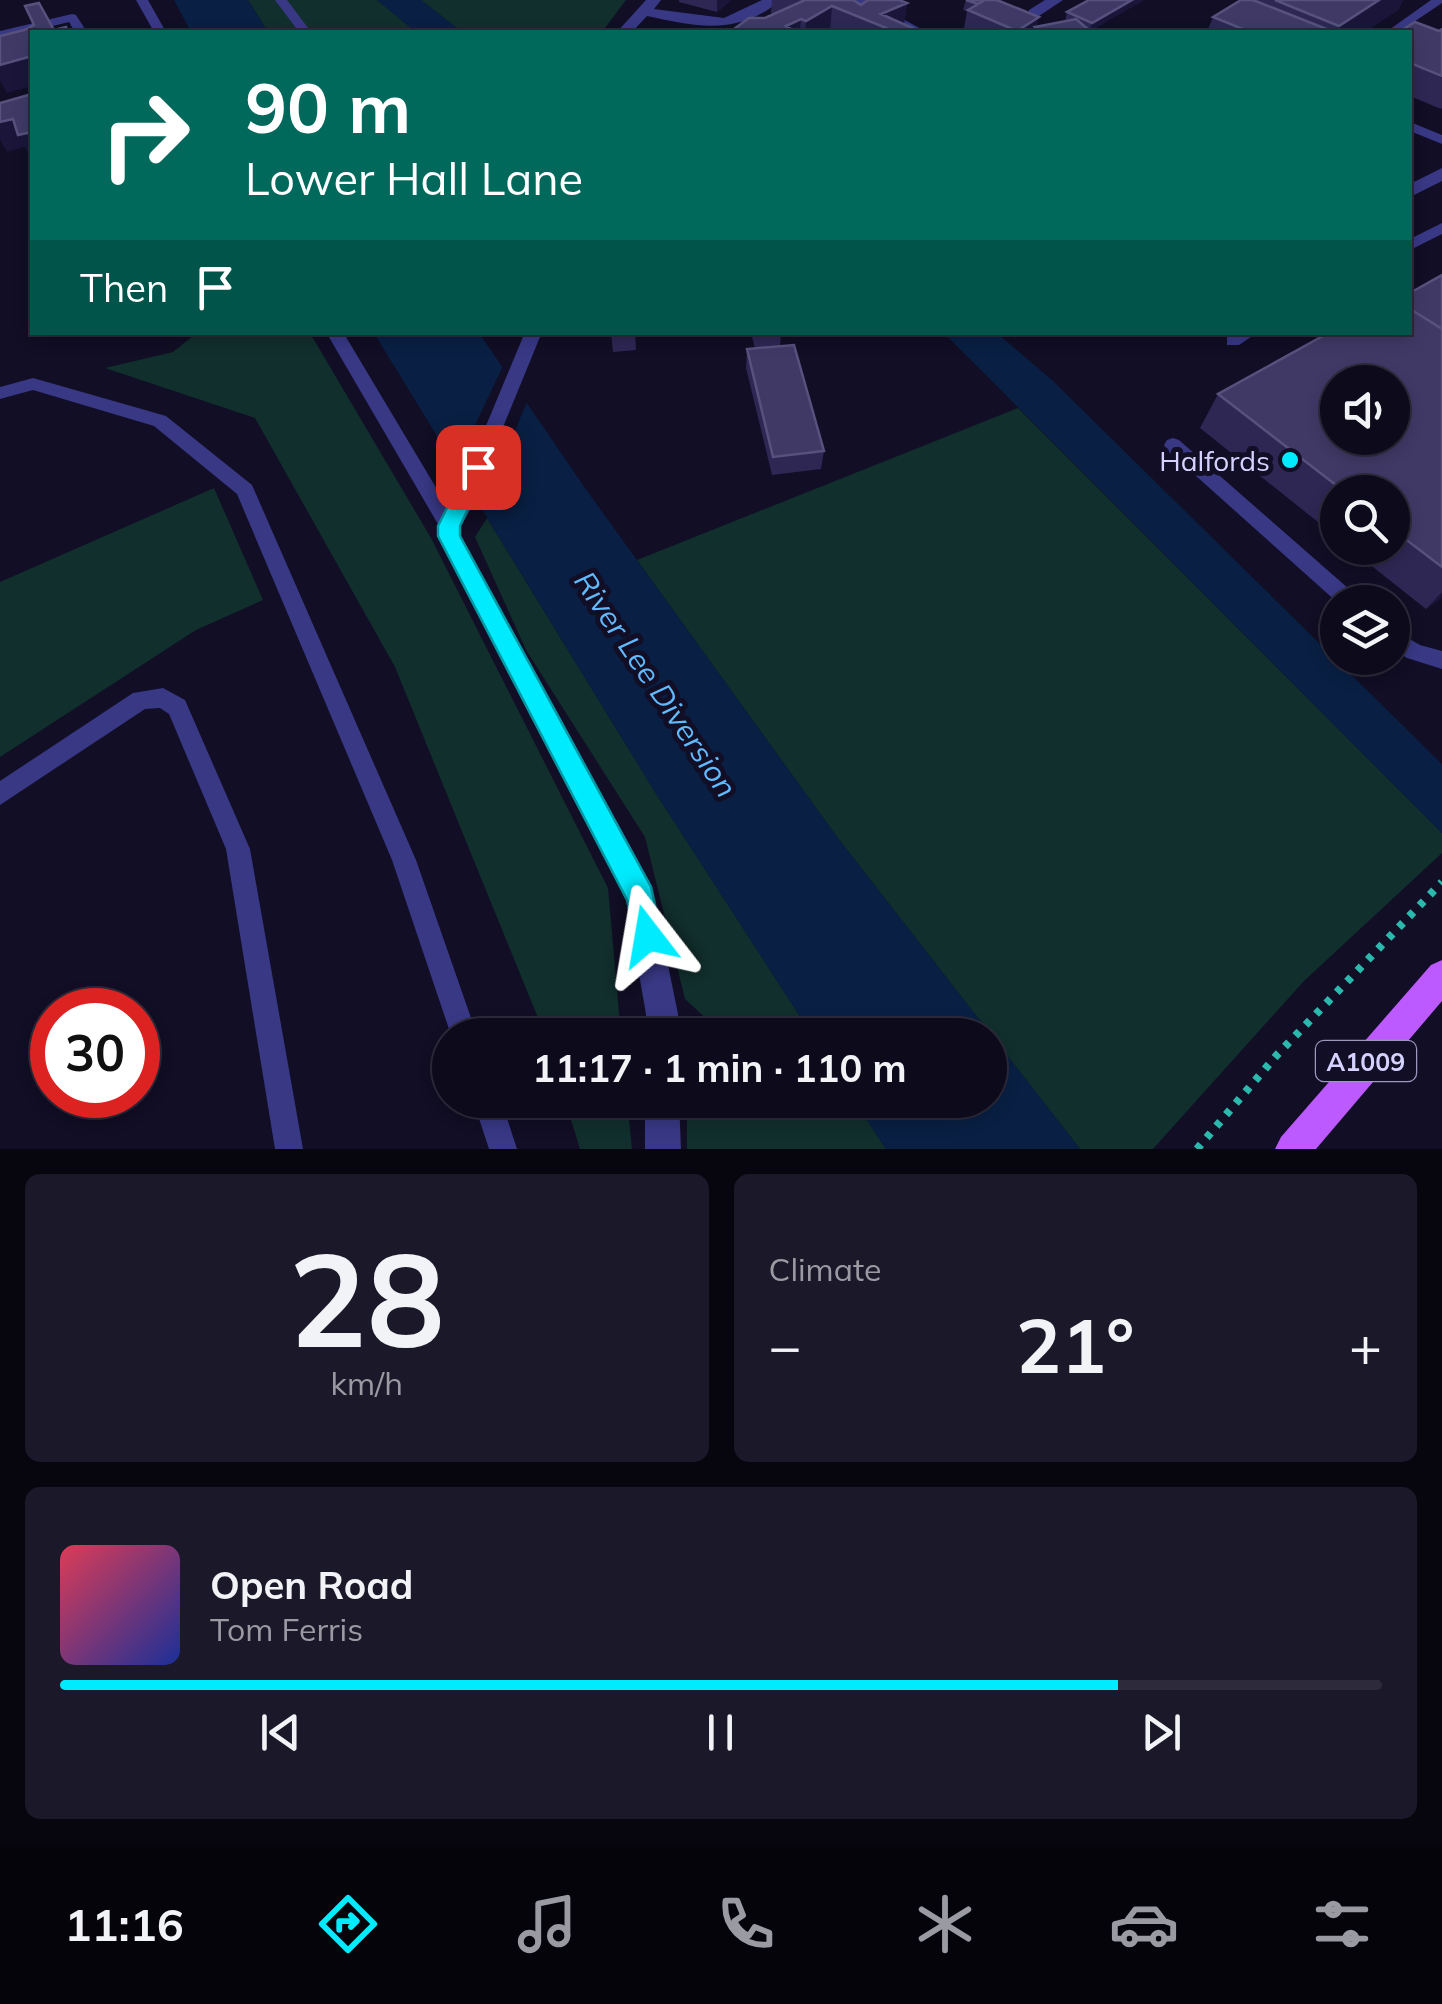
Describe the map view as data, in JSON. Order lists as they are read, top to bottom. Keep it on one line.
{"streets":{"main road":["A1009"]},"water":["River Lee Diversion"],"places":["Halfords"],"page":{"turn":["90 m","Lower Hall Lane"],"then":"Then","limit":"30","trip":"11:17 · 1 min · 110 m","tile":[["28","km/h"],"Climate"],"heat":["−","21°","+"],"song":["Open Road","Tom Ferris"],"tabs":"11:16"}}
